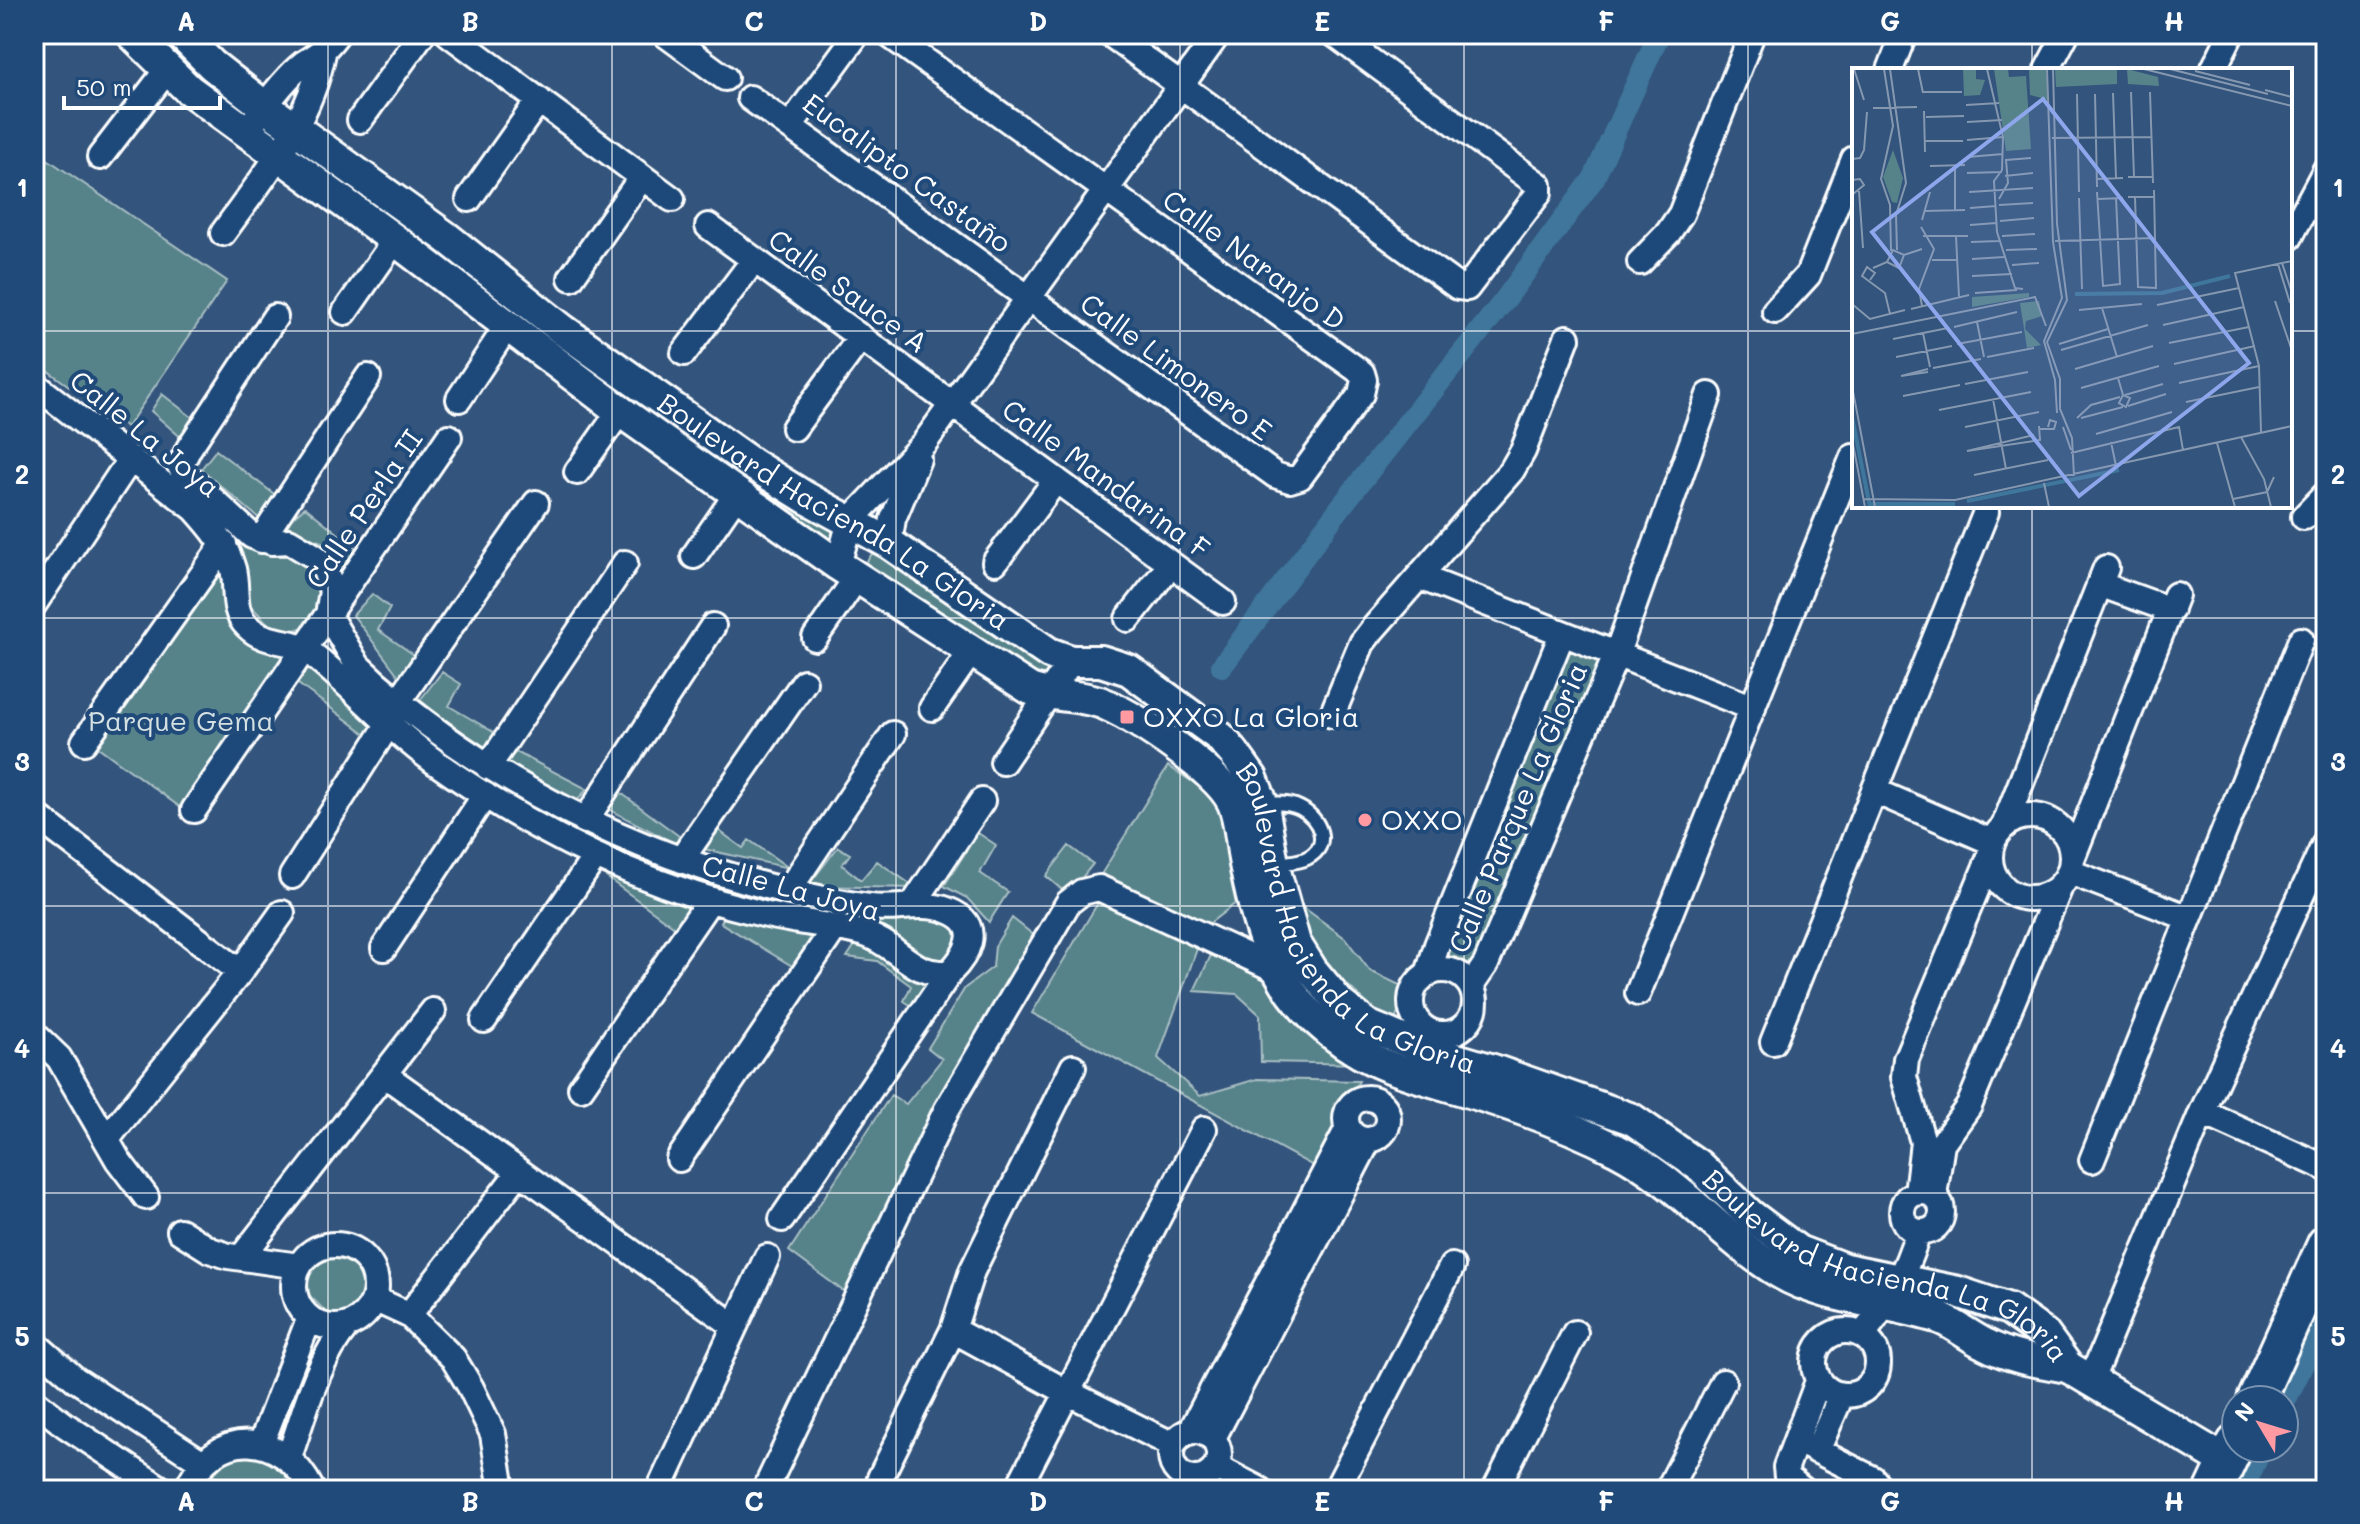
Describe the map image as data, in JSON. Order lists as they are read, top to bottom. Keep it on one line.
{"streets":{"street":["Eucalipto Castaño","Calle Naranjo D","Calle Sauce A","Calle Limonero E","Calle La Joya","Calle Mandarina F","Calle Perla II","Boulevard Hacienda La Gloria","Calle Parque La Gloria"]},"crossings":[["Eucalipto Castaño","Calle Limonero E"],["Calle Naranjo D","Calle Limonero E"],["Calle Sauce A","Calle Mandarina F"],["Calle La Joya","Calle Perla II"],["Boulevard Hacienda La Gloria","Calle Parque La Gloria"]],"parks":["Parque Gema"],"places":{"transit":["OXXO La Gloria"],"other":["OXXO"]},"scale_bar":"50 m","north":"top left","grid":{"columns":["A","B","C","D","E","F","G","H"],"rows":["1","2","3","4","5"]}}
